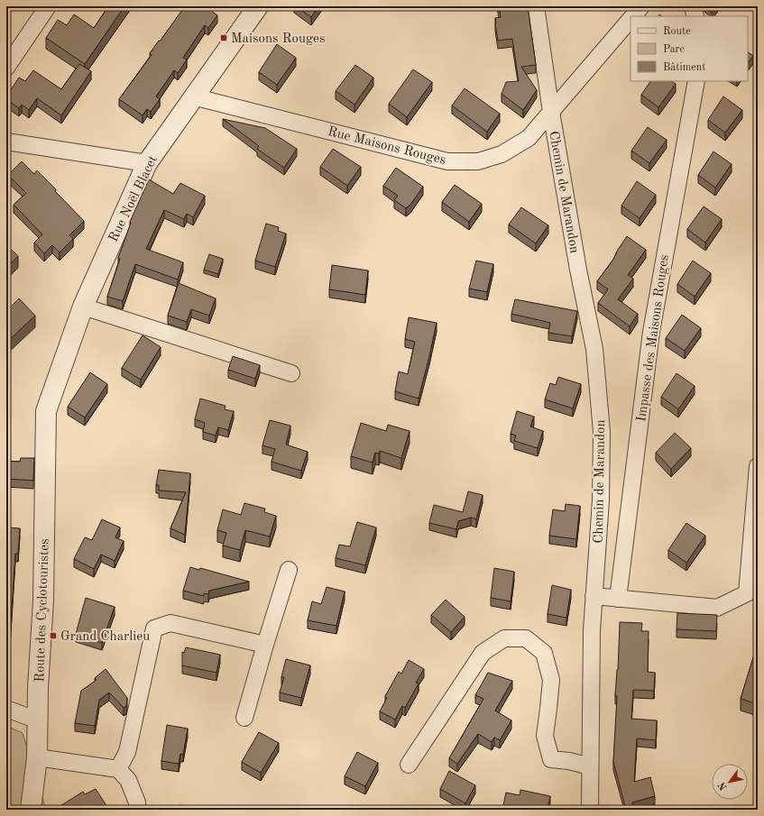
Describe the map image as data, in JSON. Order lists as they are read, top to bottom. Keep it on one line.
{"streets":{"street":["Rue Maisons Rouges","Chemin de Marandon","Rue Noël Blacet","Impasse des Maisons Rouges","Route des Cyclotouristes"]},"crossings":[["Rue Maisons Rouges","Chemin de Marandon"],["Rue Maisons Rouges","Rue Noël Blacet"],["Rue Noël Blacet","Route des Cyclotouristes"]],"places":{"transit":["Maisons Rouges","Grand Charlieu"]},"legend":["Route","Parc","Bâtiment"],"north":"bottom left"}
